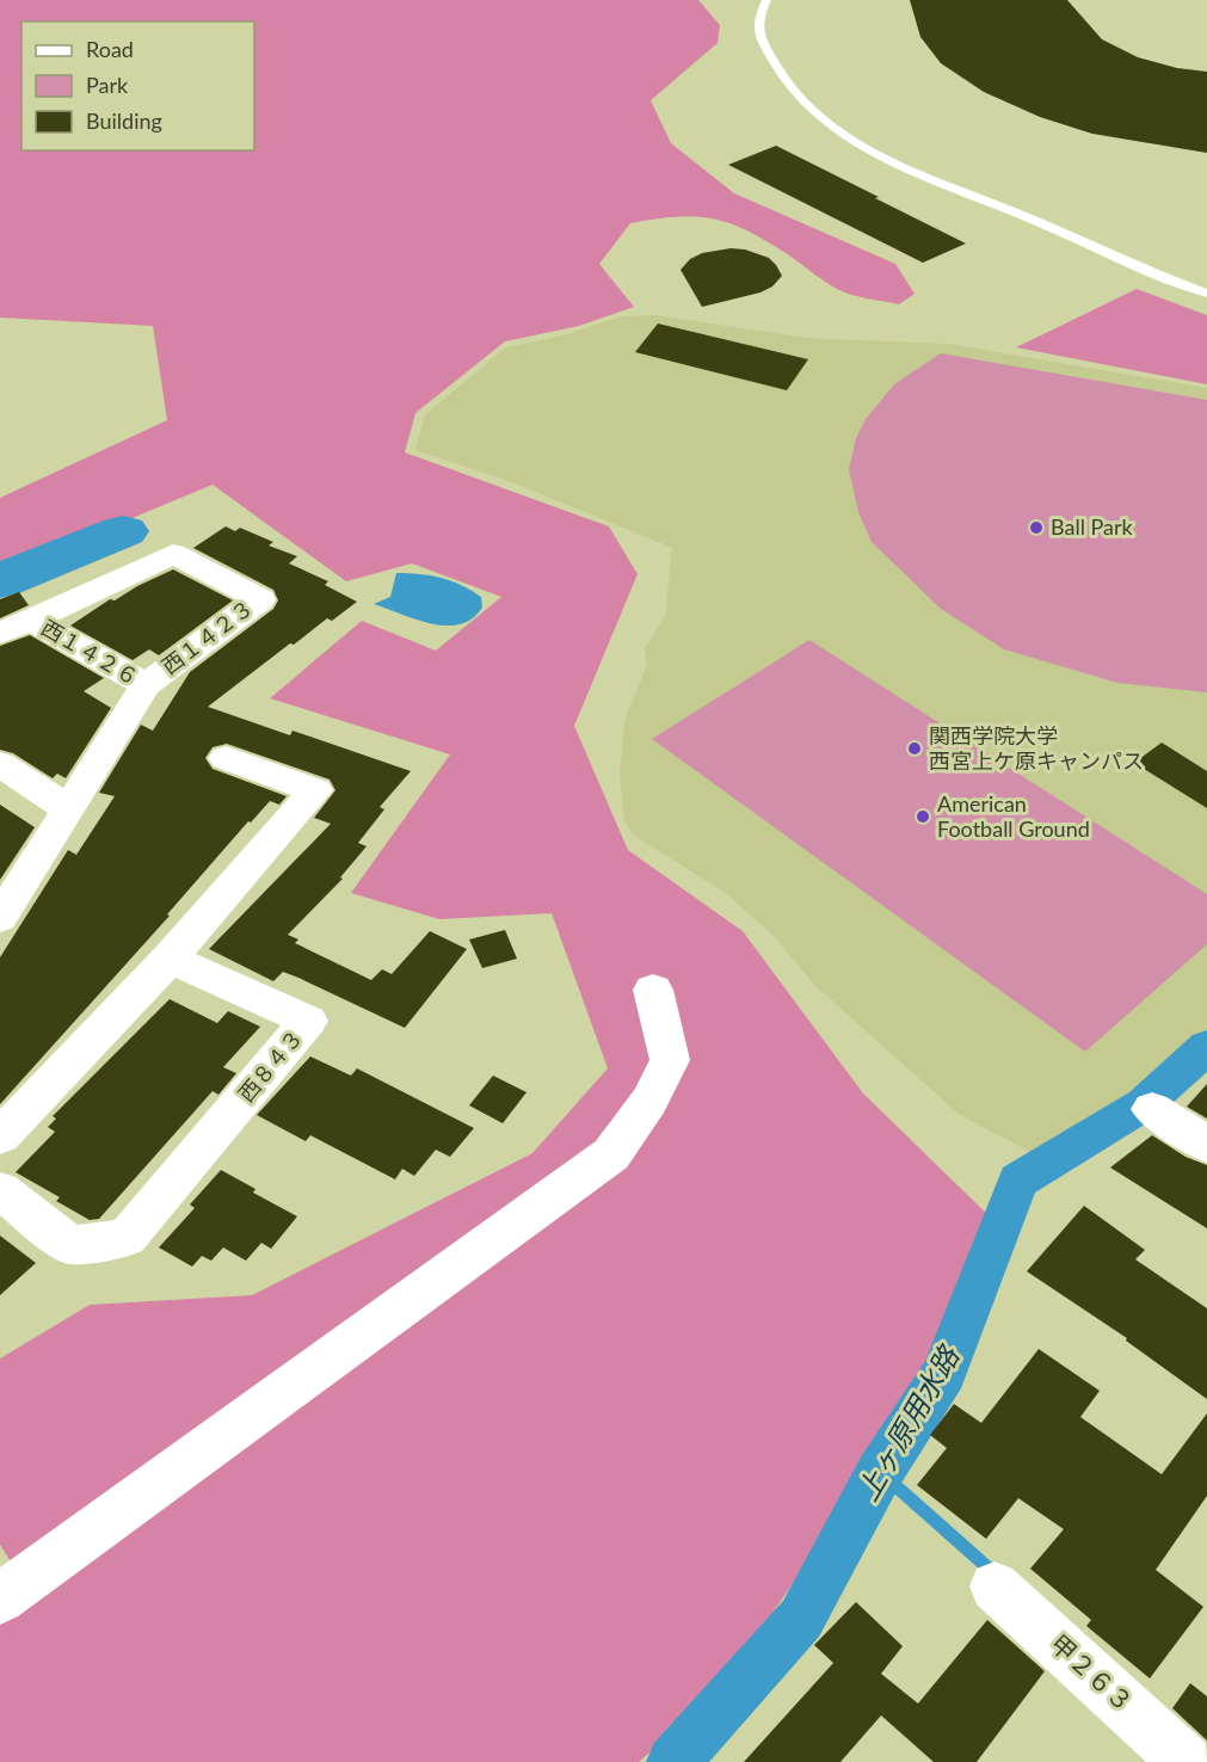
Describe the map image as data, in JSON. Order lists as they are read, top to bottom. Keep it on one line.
{"streets":{"street":["西１４２３","西１４２６","西８４３","甲２６３"]},"crossings":[["西１４２３","西１４２６"]],"water":["上ヶ原用水路"],"places":["Ball Park","関西学院大学 西宮上ケ原キャンパス","American Football Ground"],"legend":["Road","Park","Building"]}
